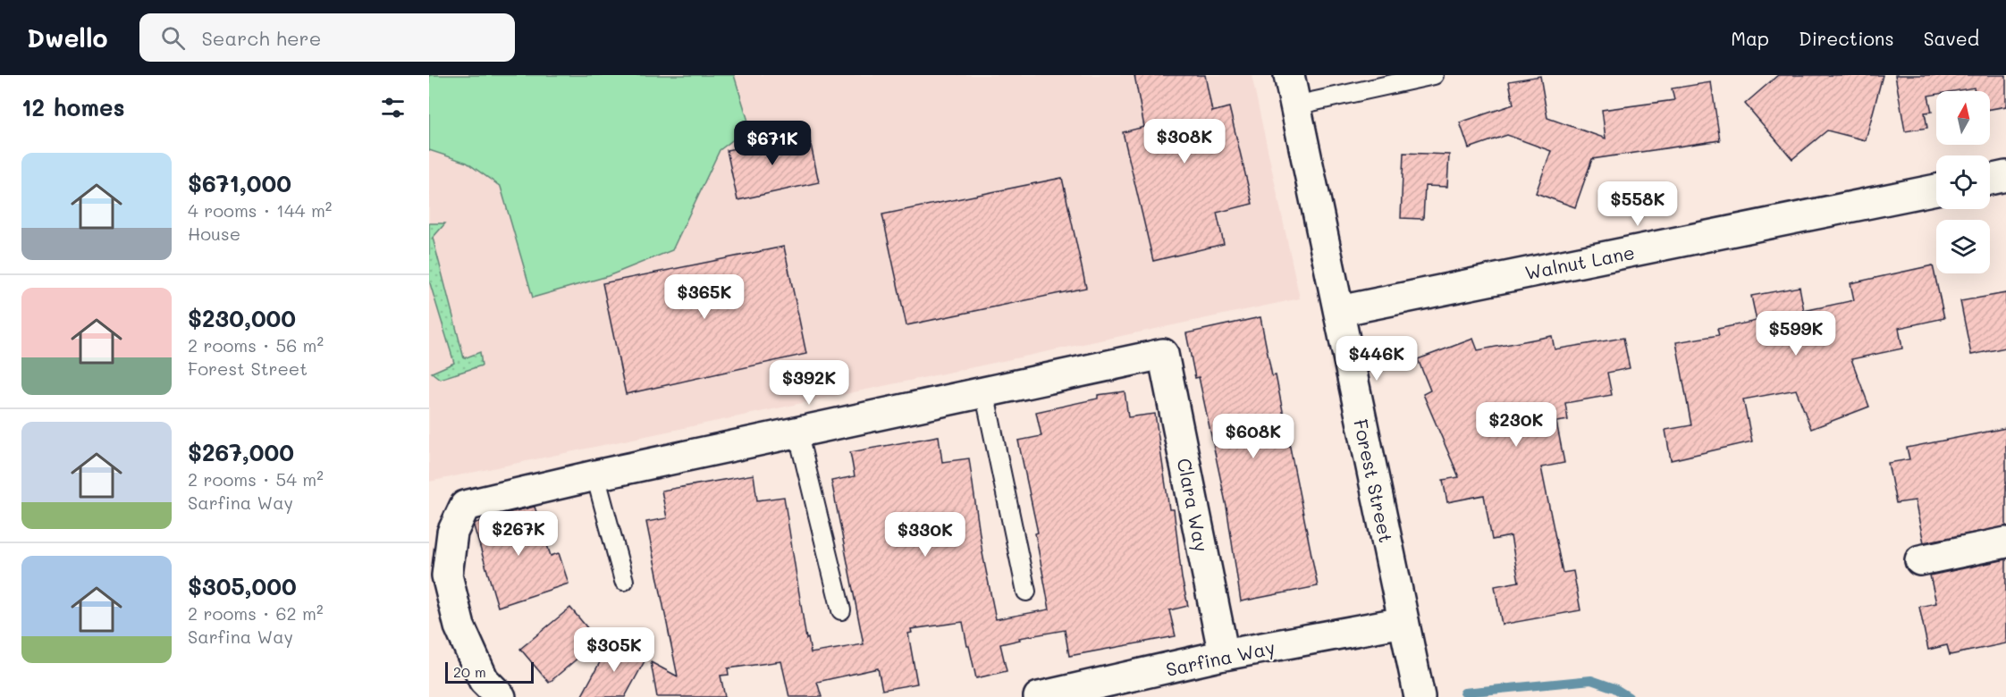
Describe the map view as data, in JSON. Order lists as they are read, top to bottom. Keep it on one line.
{"streets":{"street":["Walnut Lane","Forest Street","Clara Way","Sarfina Way"]},"crossings":[["Walnut Lane","Forest Street"],["Forest Street","Sarfina Way"],["Clara Way","Sarfina Way"]],"scale_bar":"20 m","north":"top","page":{"header":"Dwello","search":"Search here","nav":["Map","Directions","Saved"],"heading":"12 homes","price":["$308K","$671K","$558K","$365K","$599K","$446K","$392K","$230K","$608K","$267K","$330K","$305K"],"list":[{"name":"$671,000","note":"4 rooms · 144 m² · House"},{"name":"$230,000","note":"2 rooms · 56 m² · Forest Street"},{"name":"$267,000","note":"2 rooms · 54 m² · Sarfina Way"},{"name":"$305,000","note":"2 rooms · 62 m² · Sarfina Way"}],"scale":"20 m"}}
